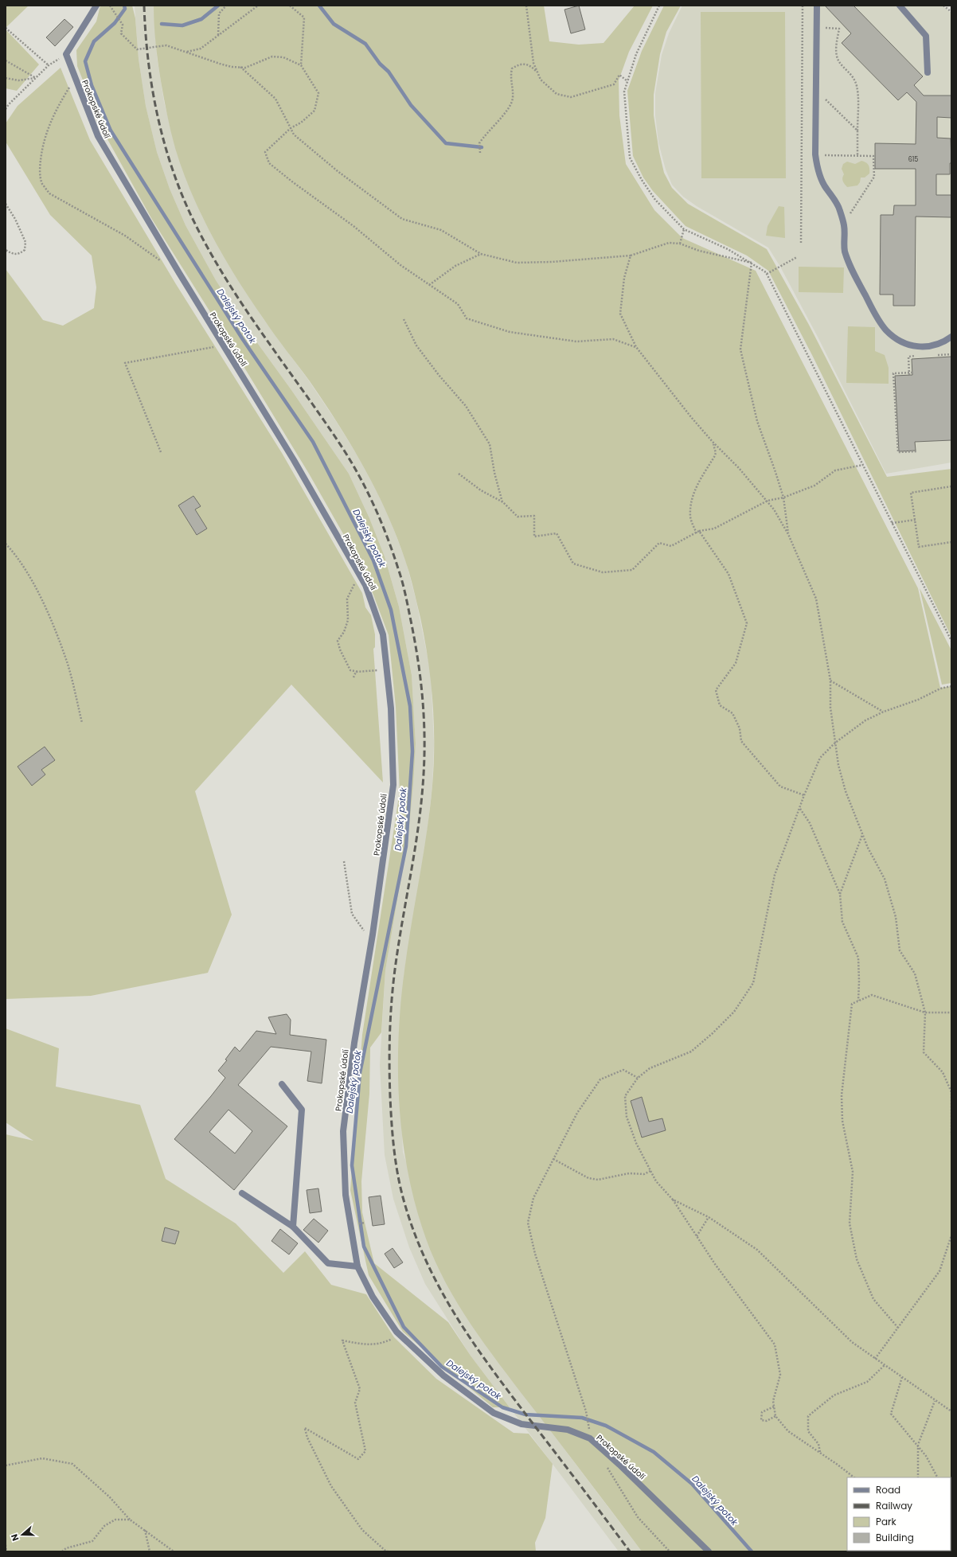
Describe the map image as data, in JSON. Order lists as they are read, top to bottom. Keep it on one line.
{"streets":{"street":["Prokopské údolí"]},"water":["Dalejský potok"],"house_numbers":["615"],"legend":["Road","Railway","Park","Building"],"north":"left"}
